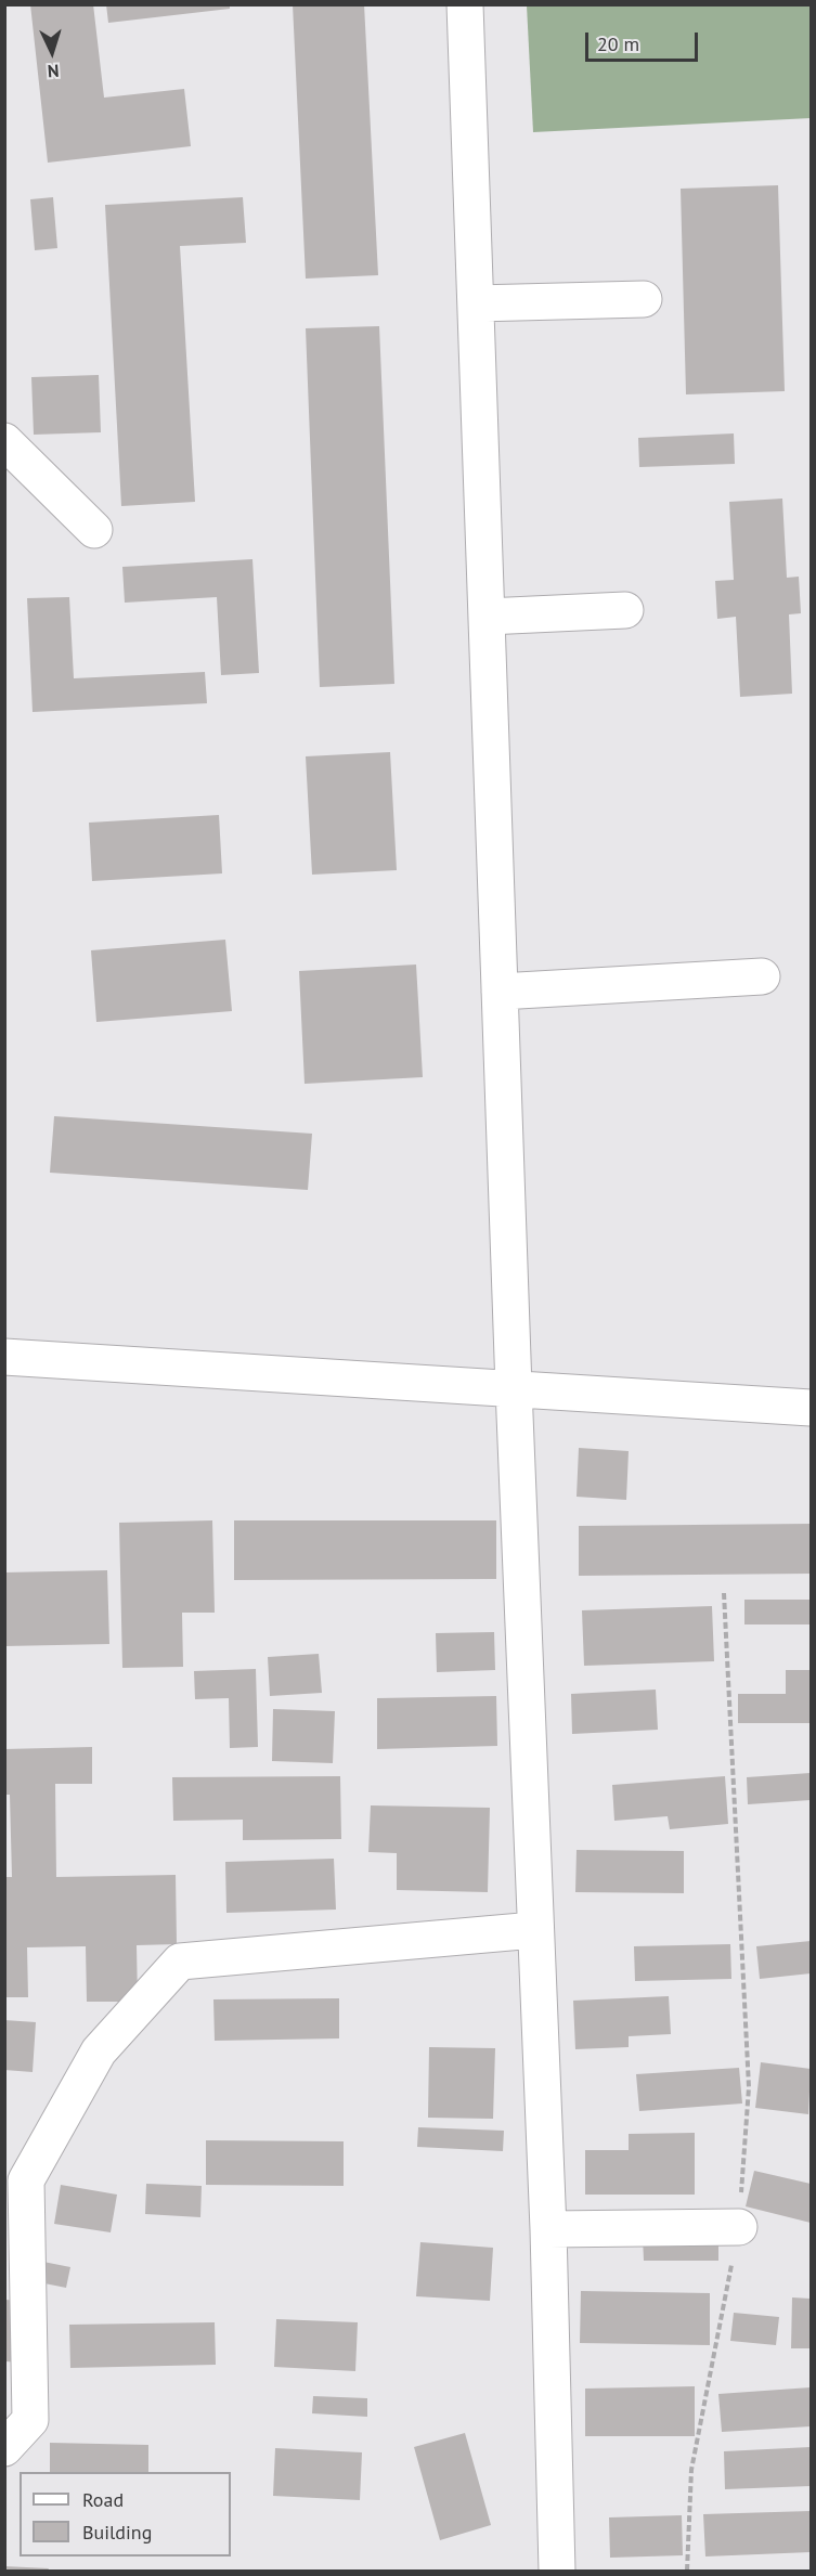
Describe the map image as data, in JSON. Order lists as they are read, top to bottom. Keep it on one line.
{"legend":["Road","Building"],"scale_bar":"20 m","north":"bottom"}
